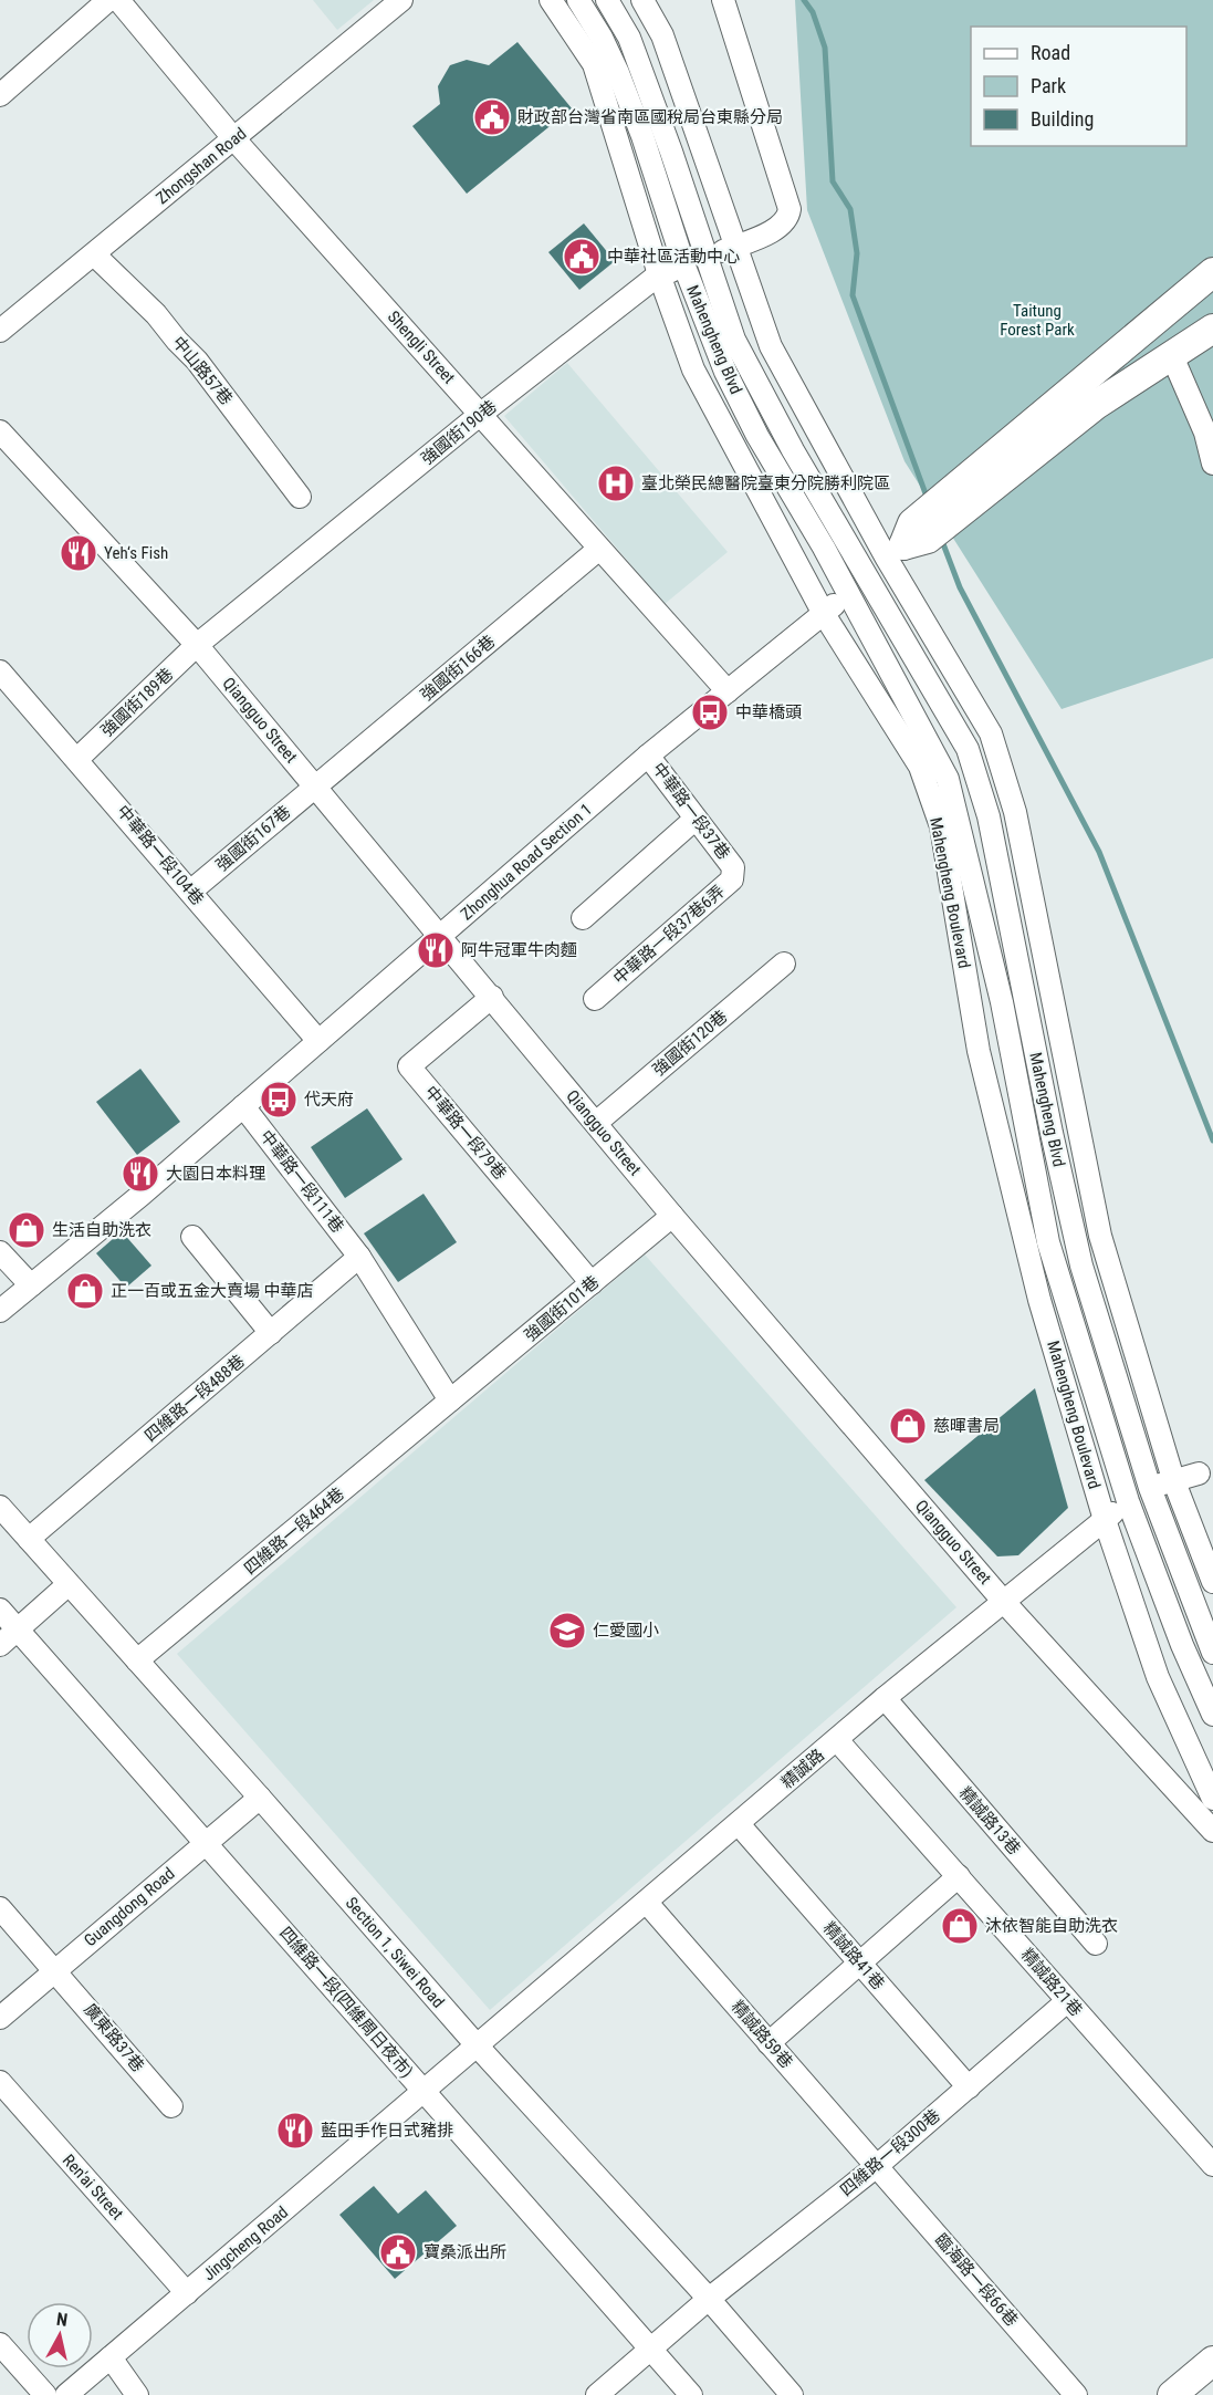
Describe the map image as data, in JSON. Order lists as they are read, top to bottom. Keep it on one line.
{"streets":{"street":["Zhongshan Road","Mahengheng Blvd","Shengli Street","中山路57巷","強國街190巷","強國街166巷","強國街189巷","Qiangguo Street","中華路一段37巷","強國街167巷","中華路一段104巷","Zhonghua Road Section 1","Mahengheng Boulevard","中華路一段37巷6弄","強國街120巷","中華路一段79巷","中華路一段111巷","強國街101巷","四維路一段488巷","四維路一段464巷","精誠路","精誠路13巷","Guangdong Road","Section 1, Siwei Road","精誠路41巷","精誠路21巷","四維路一段(四維周日夜市)","精誠路59巷","廣東路37巷","四維路一段300巷","Ren'ai Street","Jingcheng Road","臨海路一段66巷"]},"crossings":[["Zhongshan Road","Shengli Street"],["Zhongshan Road","中山路57巷"],["Mahengheng Blvd","強國街190巷"],["Mahengheng Blvd","Zhonghua Road Section 1"],["Mahengheng Blvd","Mahengheng Boulevard"],["Mahengheng Blvd","精誠路"],["Shengli Street","強國街190巷"],["Shengli Street","強國街166巷"],["Shengli Street","Zhonghua Road Section 1"],["強國街190巷","強國街189巷"],["強國街190巷","Qiangguo Street"],["強國街190巷","Mahengheng Boulevard"],["強國街166巷","Qiangguo Street"],["強國街166巷","強國街167巷"],["強國街189巷","Qiangguo Street"],["強國街189巷","中華路一段104巷"],["Qiangguo Street","強國街167巷"],["Qiangguo Street","Zhonghua Road Section 1"],["Qiangguo Street","強國街120巷"],["Qiangguo Street","中華路一段79巷"],["Qiangguo Street","強國街101巷"],["Qiangguo Street","精誠路"],["中華路一段37巷","Zhonghua Road Section 1"],["中華路一段37巷","中華路一段37巷6弄"],["強國街167巷","中華路一段104巷"],["中華路一段104巷","Zhonghua Road Section 1"],["Zhonghua Road Section 1","Mahengheng Boulevard"],["Zhonghua Road Section 1","中華路一段111巷"],["Mahengheng Boulevard","精誠路"],["中華路一段79巷","強國街101巷"],["中華路一段111巷","強國街101巷"],["中華路一段111巷","四維路一段488巷"],["中華路一段111巷","四維路一段464巷"],["強國街101巷","四維路一段464巷"],["四維路一段488巷","Section 1, Siwei Road"],["四維路一段464巷","Section 1, Siwei Road"],["精誠路","精誠路13巷"],["精誠路","Section 1, Siwei Road"],["精誠路","精誠路41巷"],["精誠路","精誠路21巷"],["精誠路","四維路一段(四維周日夜市)"],["精誠路","精誠路59巷"],["精誠路","Jingcheng Road"],["Guangdong Road","Section 1, Siwei Road"],["Guangdong Road","四維路一段(四維周日夜市)"],["Guangdong Road","廣東路37巷"],["Section 1, Siwei Road","四維路一段300巷"],["精誠路41巷","四維路一段300巷"],["精誠路21巷","四維路一段300巷"],["四維路一段(四維周日夜市)","四維路一段300巷"],["四維路一段(四維周日夜市)","Jingcheng Road"],["精誠路59巷","四維路一段300巷"],["精誠路59巷","臨海路一段66巷"],["四維路一段300巷","臨海路一段66巷"],["Ren'ai Street","Jingcheng Road"]],"parks":["Taitung Forest Park"],"places":{"public building":["財政部台灣省南區國稅局台東縣分局","中華社區活動中心","寶桑派出所"],"hospital":["臺北榮民總醫院臺東分院勝利院區"],"restaurant":["Yeh‘s Fish","阿牛冠軍牛肉麵","大園日本料理","藍田手作日式豬排"],"bus stop":["中華橋頭","代天府"],"shop":["生活自助洗衣","正一百或五金大賣場 中華店","慈暉書局","沐依智能自助洗衣"],"school or university":["仁愛國小"]},"legend":["Road","Park","Building"],"north":"top"}
